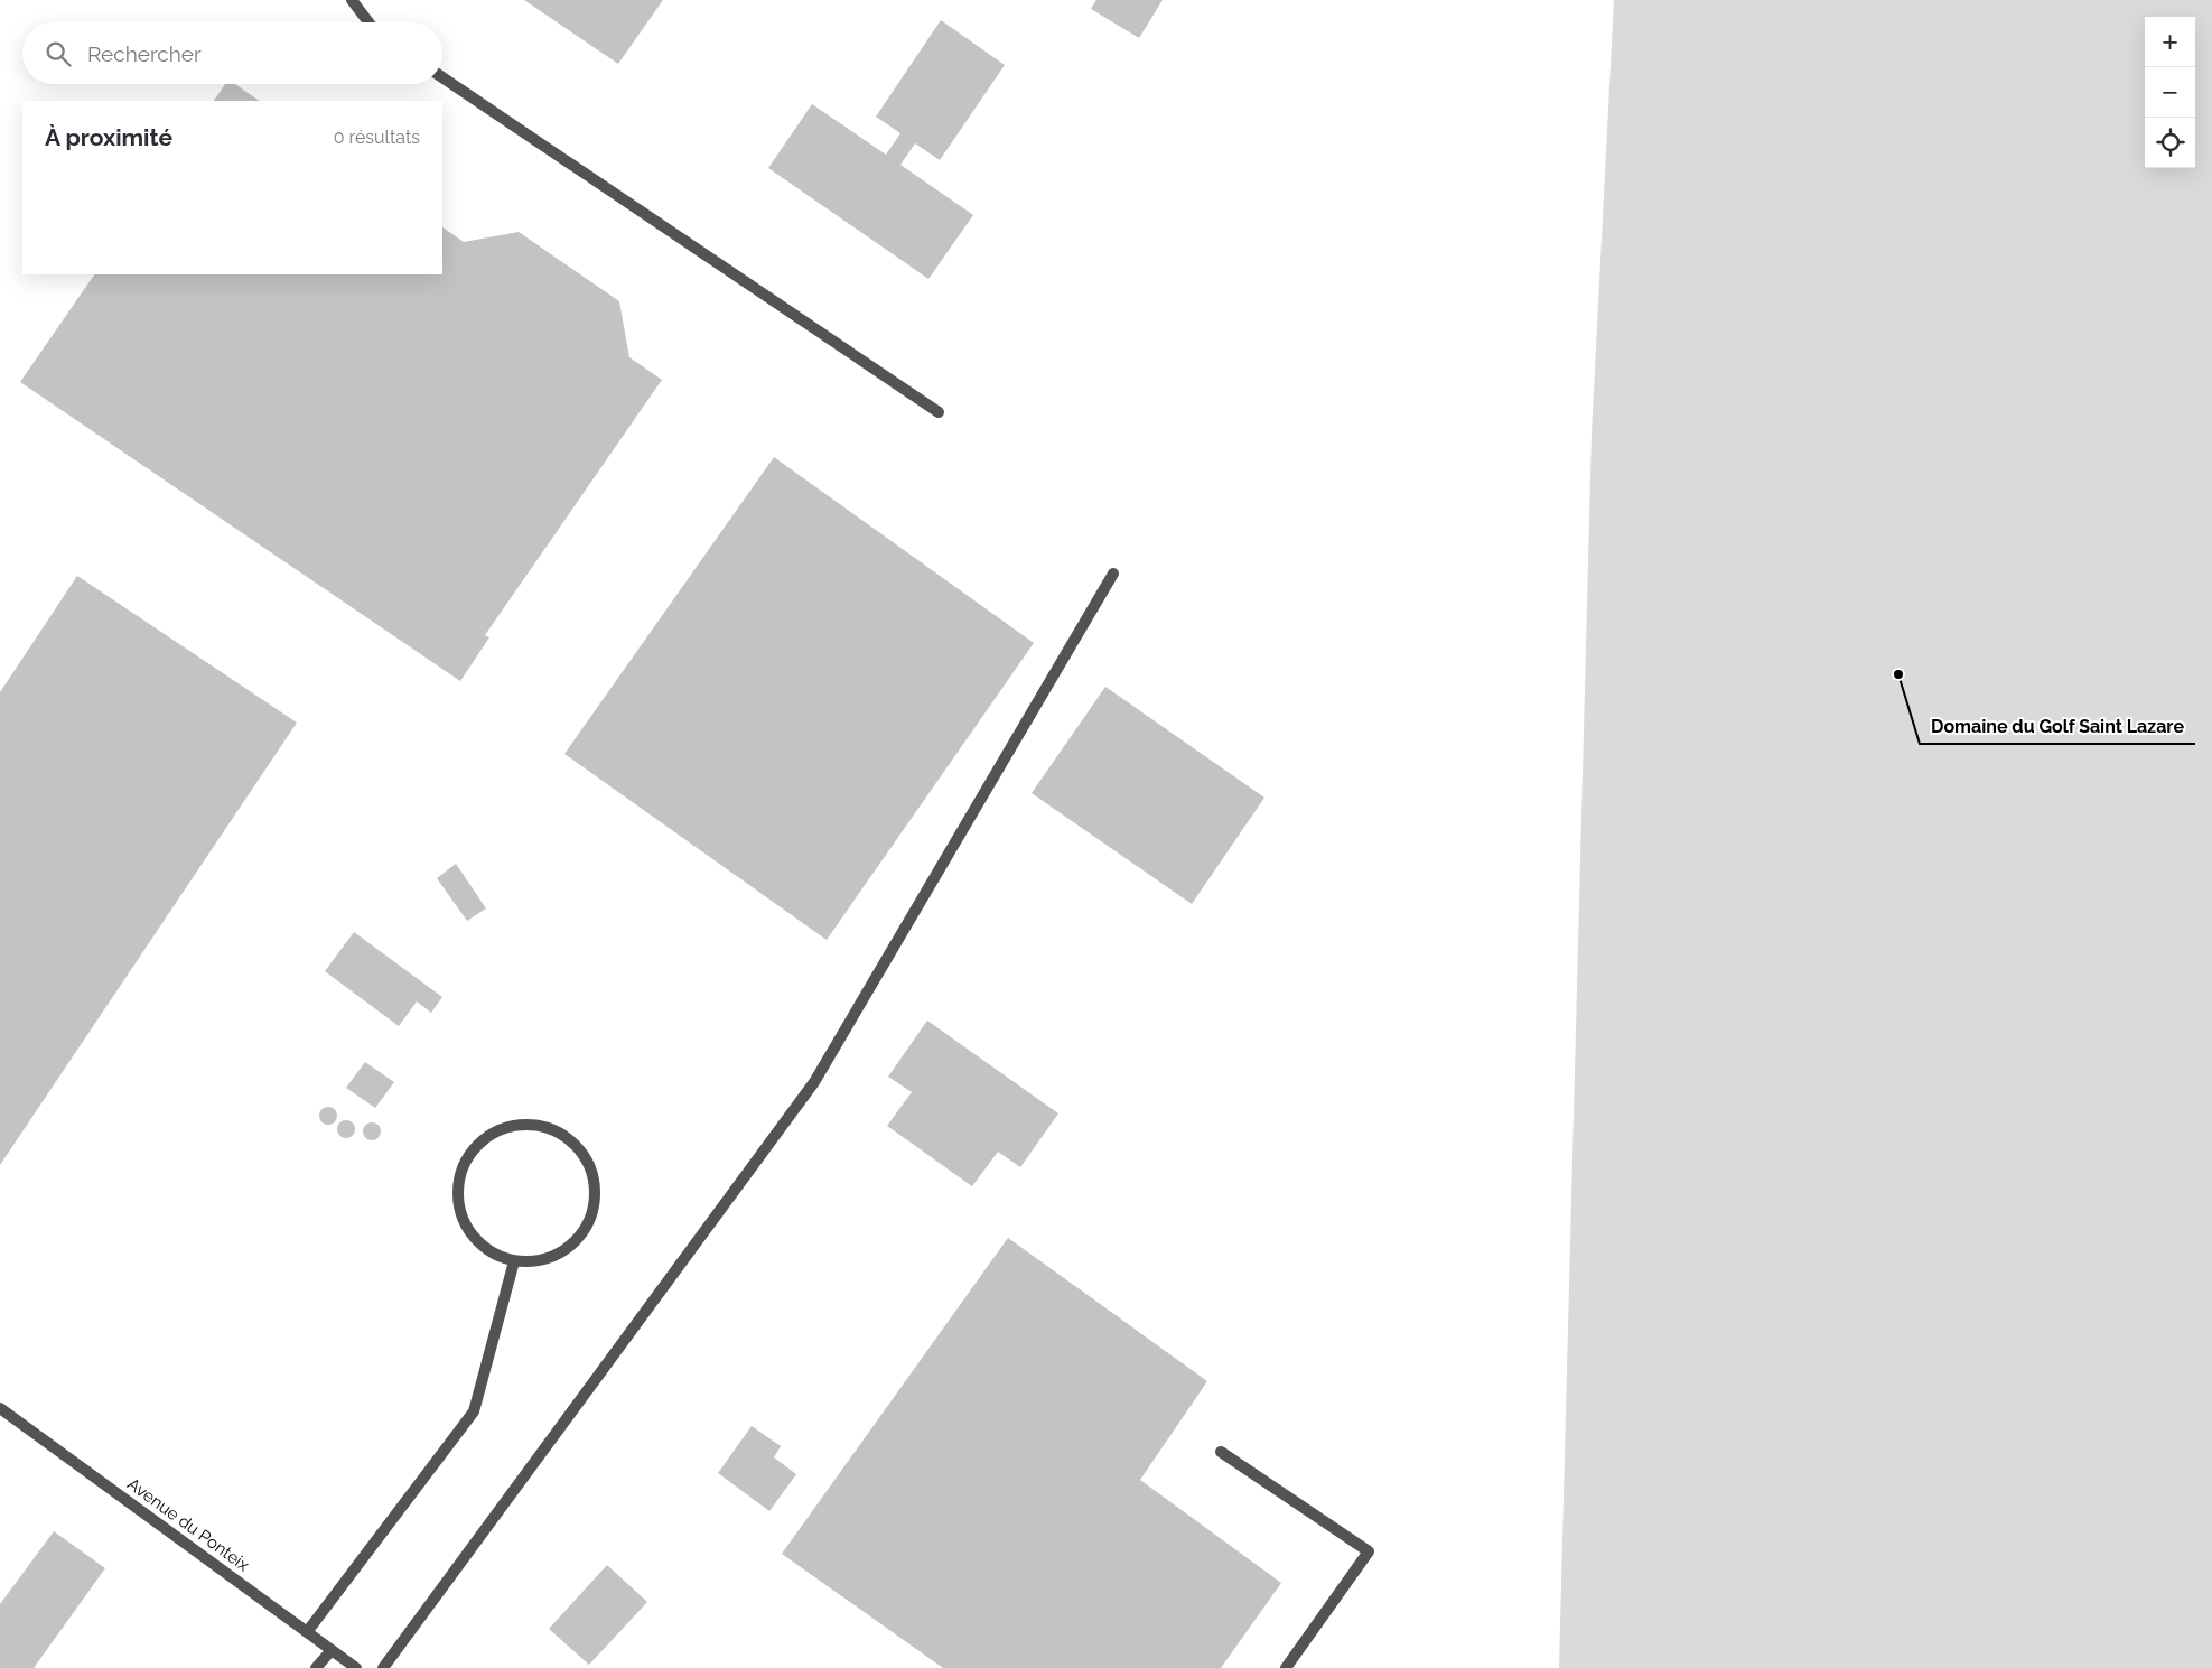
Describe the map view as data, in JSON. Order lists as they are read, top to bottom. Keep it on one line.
{"streets":{"street":["Avenue du Ponteix"]},"places":["Domaine du Golf Saint Lazare"],"page":{"map_buttons":["+","−"],"search":"Rechercher","heading":["À proximité","0 résultats"]}}
